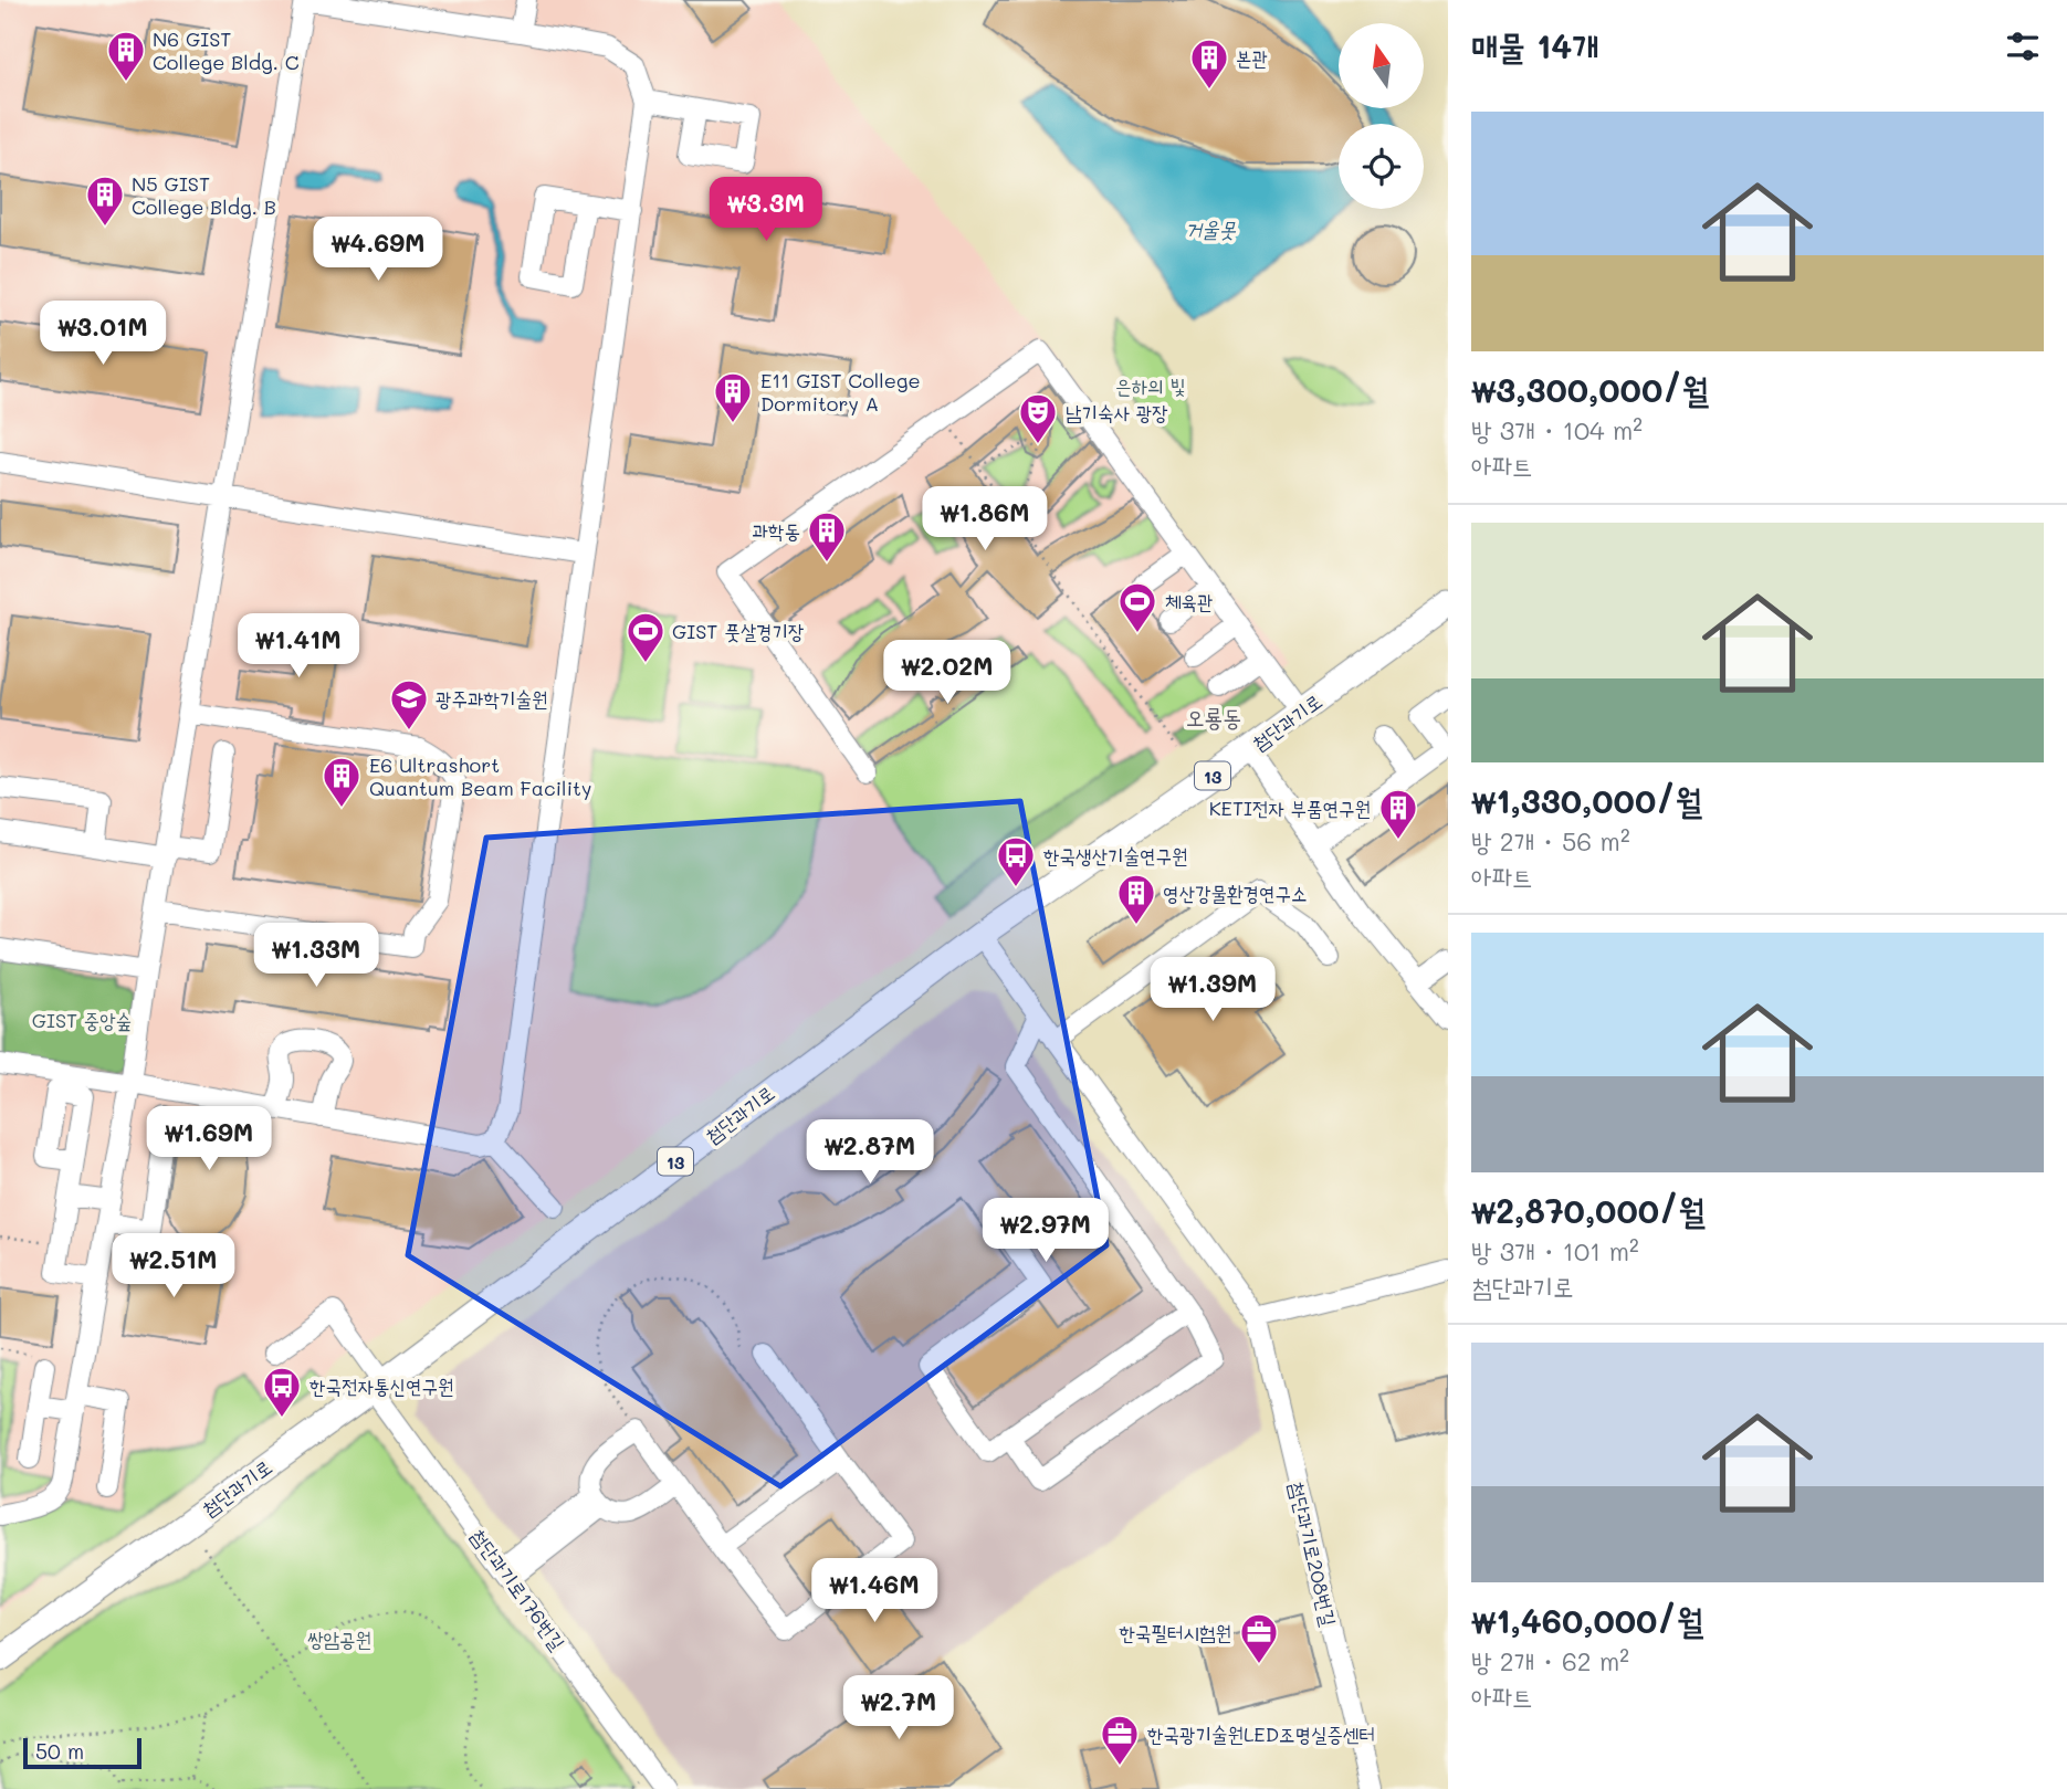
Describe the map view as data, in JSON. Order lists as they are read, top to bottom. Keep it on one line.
{"streets":{"main road":["첨단과기로","13"],"street":["첨단과기로208번길","첨단과기로176번길"]},"crossings":[["첨단과기로","첨단과기로208번길"],["첨단과기로","첨단과기로176번길"]],"districts":["오룡동"],"water":["거울못"],"parks":["은하의 빛","GIST 중앙숲","쌍암공원"],"places":{"building":["N6 GIST College Bldg. C","본관","N5 GIST College Bldg. B","E11 GIST College Dormitory A","과학동","E6 Ultrashort Quantum Beam Facility","KETI전자 부품연구원","영산강물환경연구소"],"theatre":["남기숙사 광장"],"sports":["체육관","GIST 풋살경기장"],"school or university":["광주과학기술원"],"bus stop":["한국생산기술연구원","한국전자통신연구원"],"office":["한국필터시험원","한국광기술원LED조명실증센터"]},"scale_bar":"50 m","north":"top","page":{"heading":"매물 14개","list":[{"name":"₩3,300,000/월","note":"방 3개 · 104 m² · 아파트"},{"name":"₩1,330,000/월","note":"방 2개 · 56 m² · 아파트"},{"name":"₩2,870,000/월","note":"방 3개 · 101 m² · 첨단과기로"},{"name":"₩1,460,000/월","note":"방 2개 · 62 m² · 아파트"}],"price":["₩3.3M","₩4.69M","₩3.01M","₩1.86M","₩1.41M","₩2.02M","₩1.33M","₩1.39M","₩1.69M","₩2.87M","₩2.97M","₩2.51M","₩1.46M","₩2.7M"],"scale":"50 m"}}
